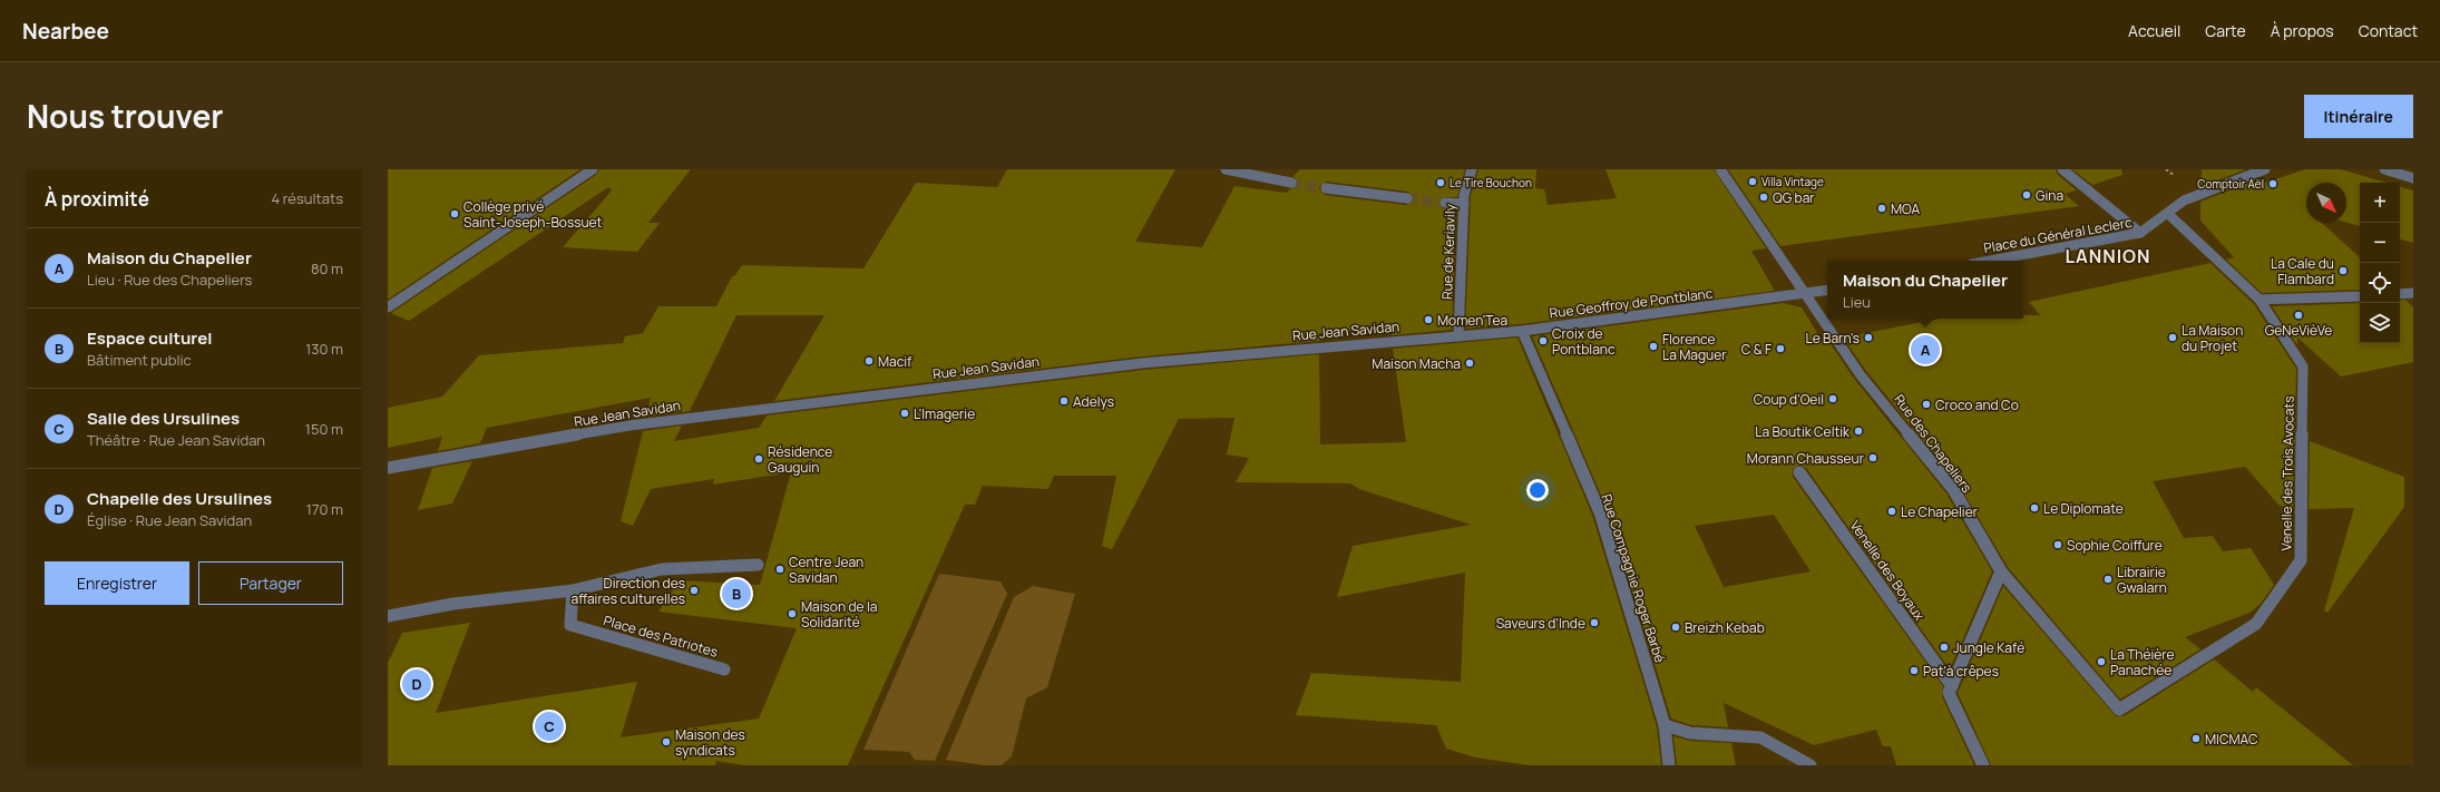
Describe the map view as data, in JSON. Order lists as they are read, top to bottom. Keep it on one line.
{"streets":{"street":["Place du Général Leclerc","Rue de Keriavily","Rue Geoffroy de Pontblanc","Rue Jean Savidan","Rue des Chapeliers","Venelle des Trois Avocats","Venelle des Boyaux","Rue Compagnie Roger Barbé","Place des Patriotes"]},"crossings":[["Place du Général Leclerc","Venelle des Trois Avocats"],["Rue de Keriavily","Rue Geoffroy de Pontblanc"],["Rue de Keriavily","Rue Jean Savidan"],["Rue Geoffroy de Pontblanc","Rue Jean Savidan"],["Rue Geoffroy de Pontblanc","Rue des Chapeliers"],["Rue Geoffroy de Pontblanc","Rue Compagnie Roger Barbé"],["Rue des Chapeliers","Venelle des Trois Avocats"]],"districts":["LANNION"],"places":["Villa Vintage","Le Tire Bouchon","Comptoir Aël","Gina","QG bar","MOA","Collège privé Saint-Joseph-Bossuet","La Cale du Flambard","GeNeVièVe","Momen'Tea","Le Barn's","La Maison du Projet","Croix de Pontblanc","Florence La Maguer","C & F","Macif","Maison Macha","Coup d'Oeil","Adelys","Croco and Co","L'Imagerie","La Boutik Celtik","Morann Chausseur","Résidence Gauguin","Le Diplomate","Le Chapelier","Sophie Coiffure","Centre Jean Savidan","Librairie Gwalarn","Direction des affaires culturelles","Maison de la Solidarité","Saveurs d'Inde","Breizh Kebab","Jungle Kafé","La Théière Panachée","Pat'à crêpes","MICMAC","Maison des syndicats"],"north":"bottom right","page":{"header":"Nearbee","nav":["Accueil","Carte","À propos","Contact"],"title":"Nous trouver","buttons":["Itinéraire",["Enregistrer","Partager"]],"heading":["À proximité","4 résultats"],"map_buttons":["+","−"],"list":[{"mark":"A","name":"Maison du Chapelier","note":"Lieu · Rue des Chapeliers","value":"80 m"},{"mark":"B","name":"Espace culturel","note":"Bâtiment public","value":"130 m"},{"mark":"C","name":"Salle des Ursulines","note":"Théâtre · Rue Jean Savidan","value":"150 m"},{"mark":"D","name":"Chapelle des Ursulines","note":"Église · Rue Jean Savidan","value":"170 m"}],"popup":["Maison du Chapelier","Lieu"],"pins":["A","B","D","C"]}}
